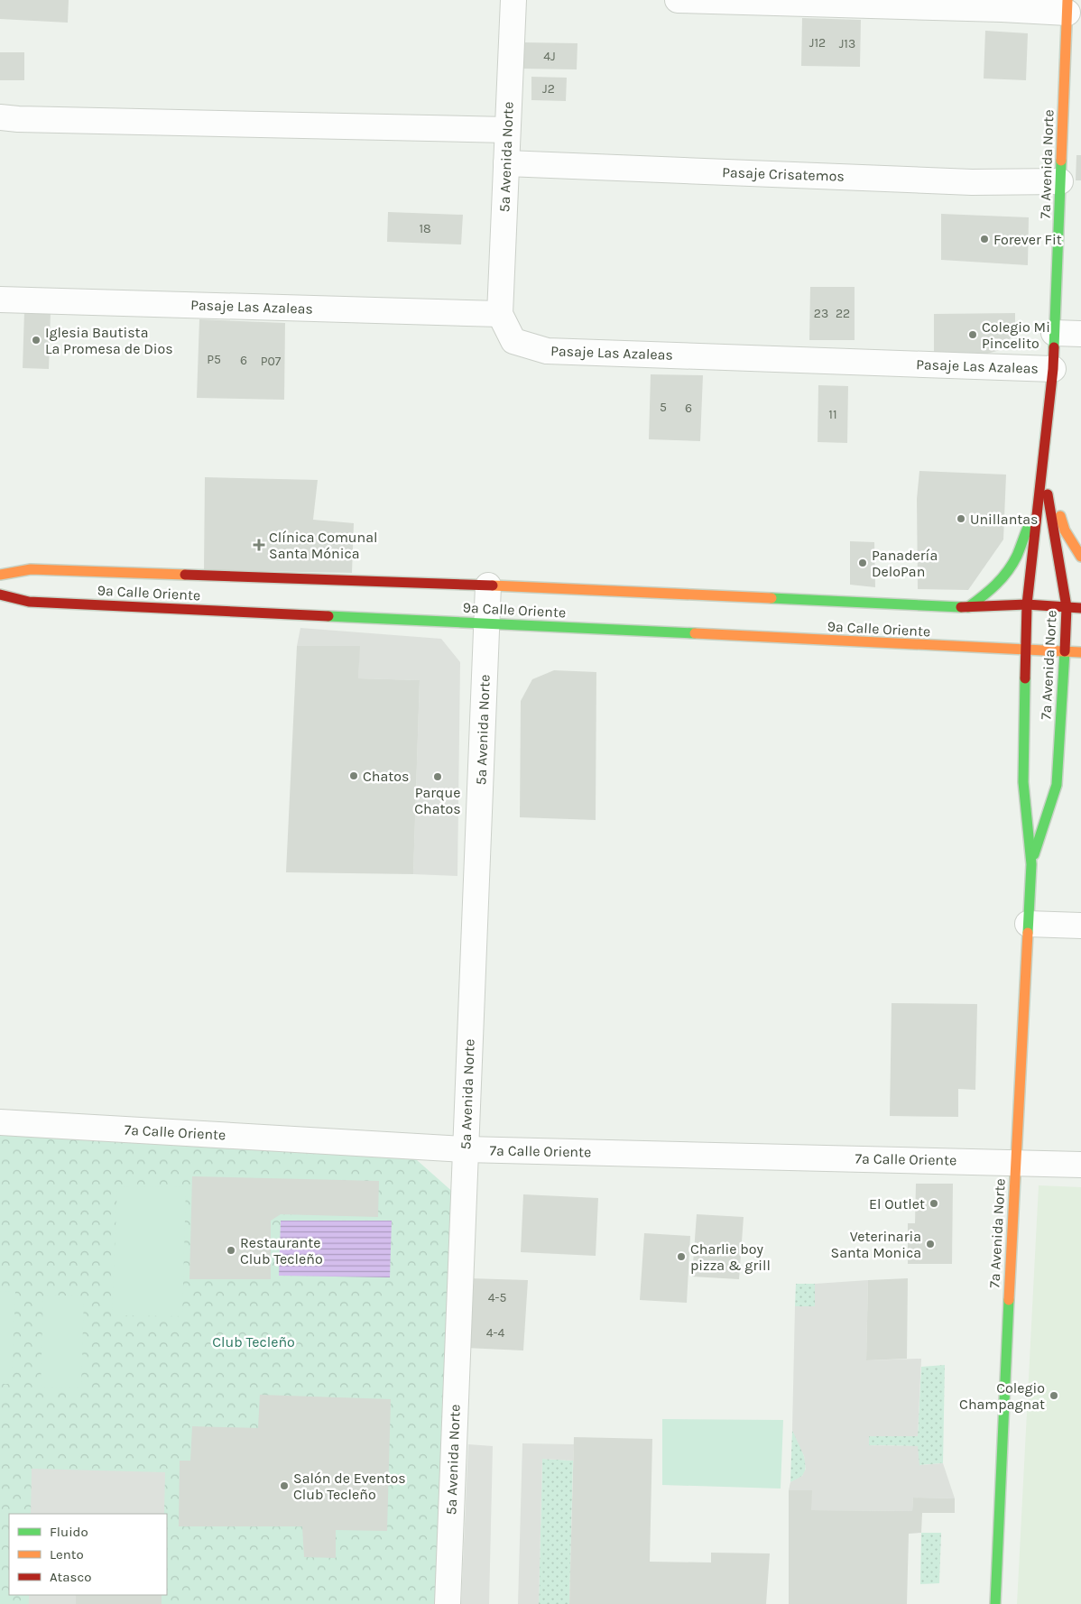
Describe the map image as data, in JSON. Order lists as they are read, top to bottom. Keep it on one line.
{"streets":{"main road":["7a Avenida Norte","9a Calle Oriente"],"street":["5a Avenida Norte","Pasaje Crisatemos","Pasaje Las Azaleas","7a Calle Oriente"]},"crossings":[["5a Avenida Norte","Pasaje Crisatemos"],["5a Avenida Norte","Pasaje Las Azaleas"],["5a Avenida Norte","9a Calle Oriente"],["5a Avenida Norte","7a Calle Oriente"],["7a Avenida Norte","Pasaje Crisatemos"],["7a Avenida Norte","Pasaje Las Azaleas"],["7a Avenida Norte","9a Calle Oriente"],["7a Avenida Norte","7a Calle Oriente"]],"parks":["Club Tecleño"],"places":{"other":["Forever Fit","Colegio Mi Pincelito","Iglesia Bautista La Promesa de Dios","Unillantas","Panadería DeloPan","Chatos","Parque Chatos","El Outlet","Veterinaria Santa Monica","Restaurante Club Tecleño","Charlie boy pizza & grill","Colegio Champagnat","Salón de Eventos Club Tecleño"],"health":["Clínica Comunal Santa Mónica"]},"house_numbers":["J12","J13","4J","J2","18","23","22","P5","6","P07","5","6","11","4-5","4-4"],"legend":["Fluido","Lento","Atasco"]}
